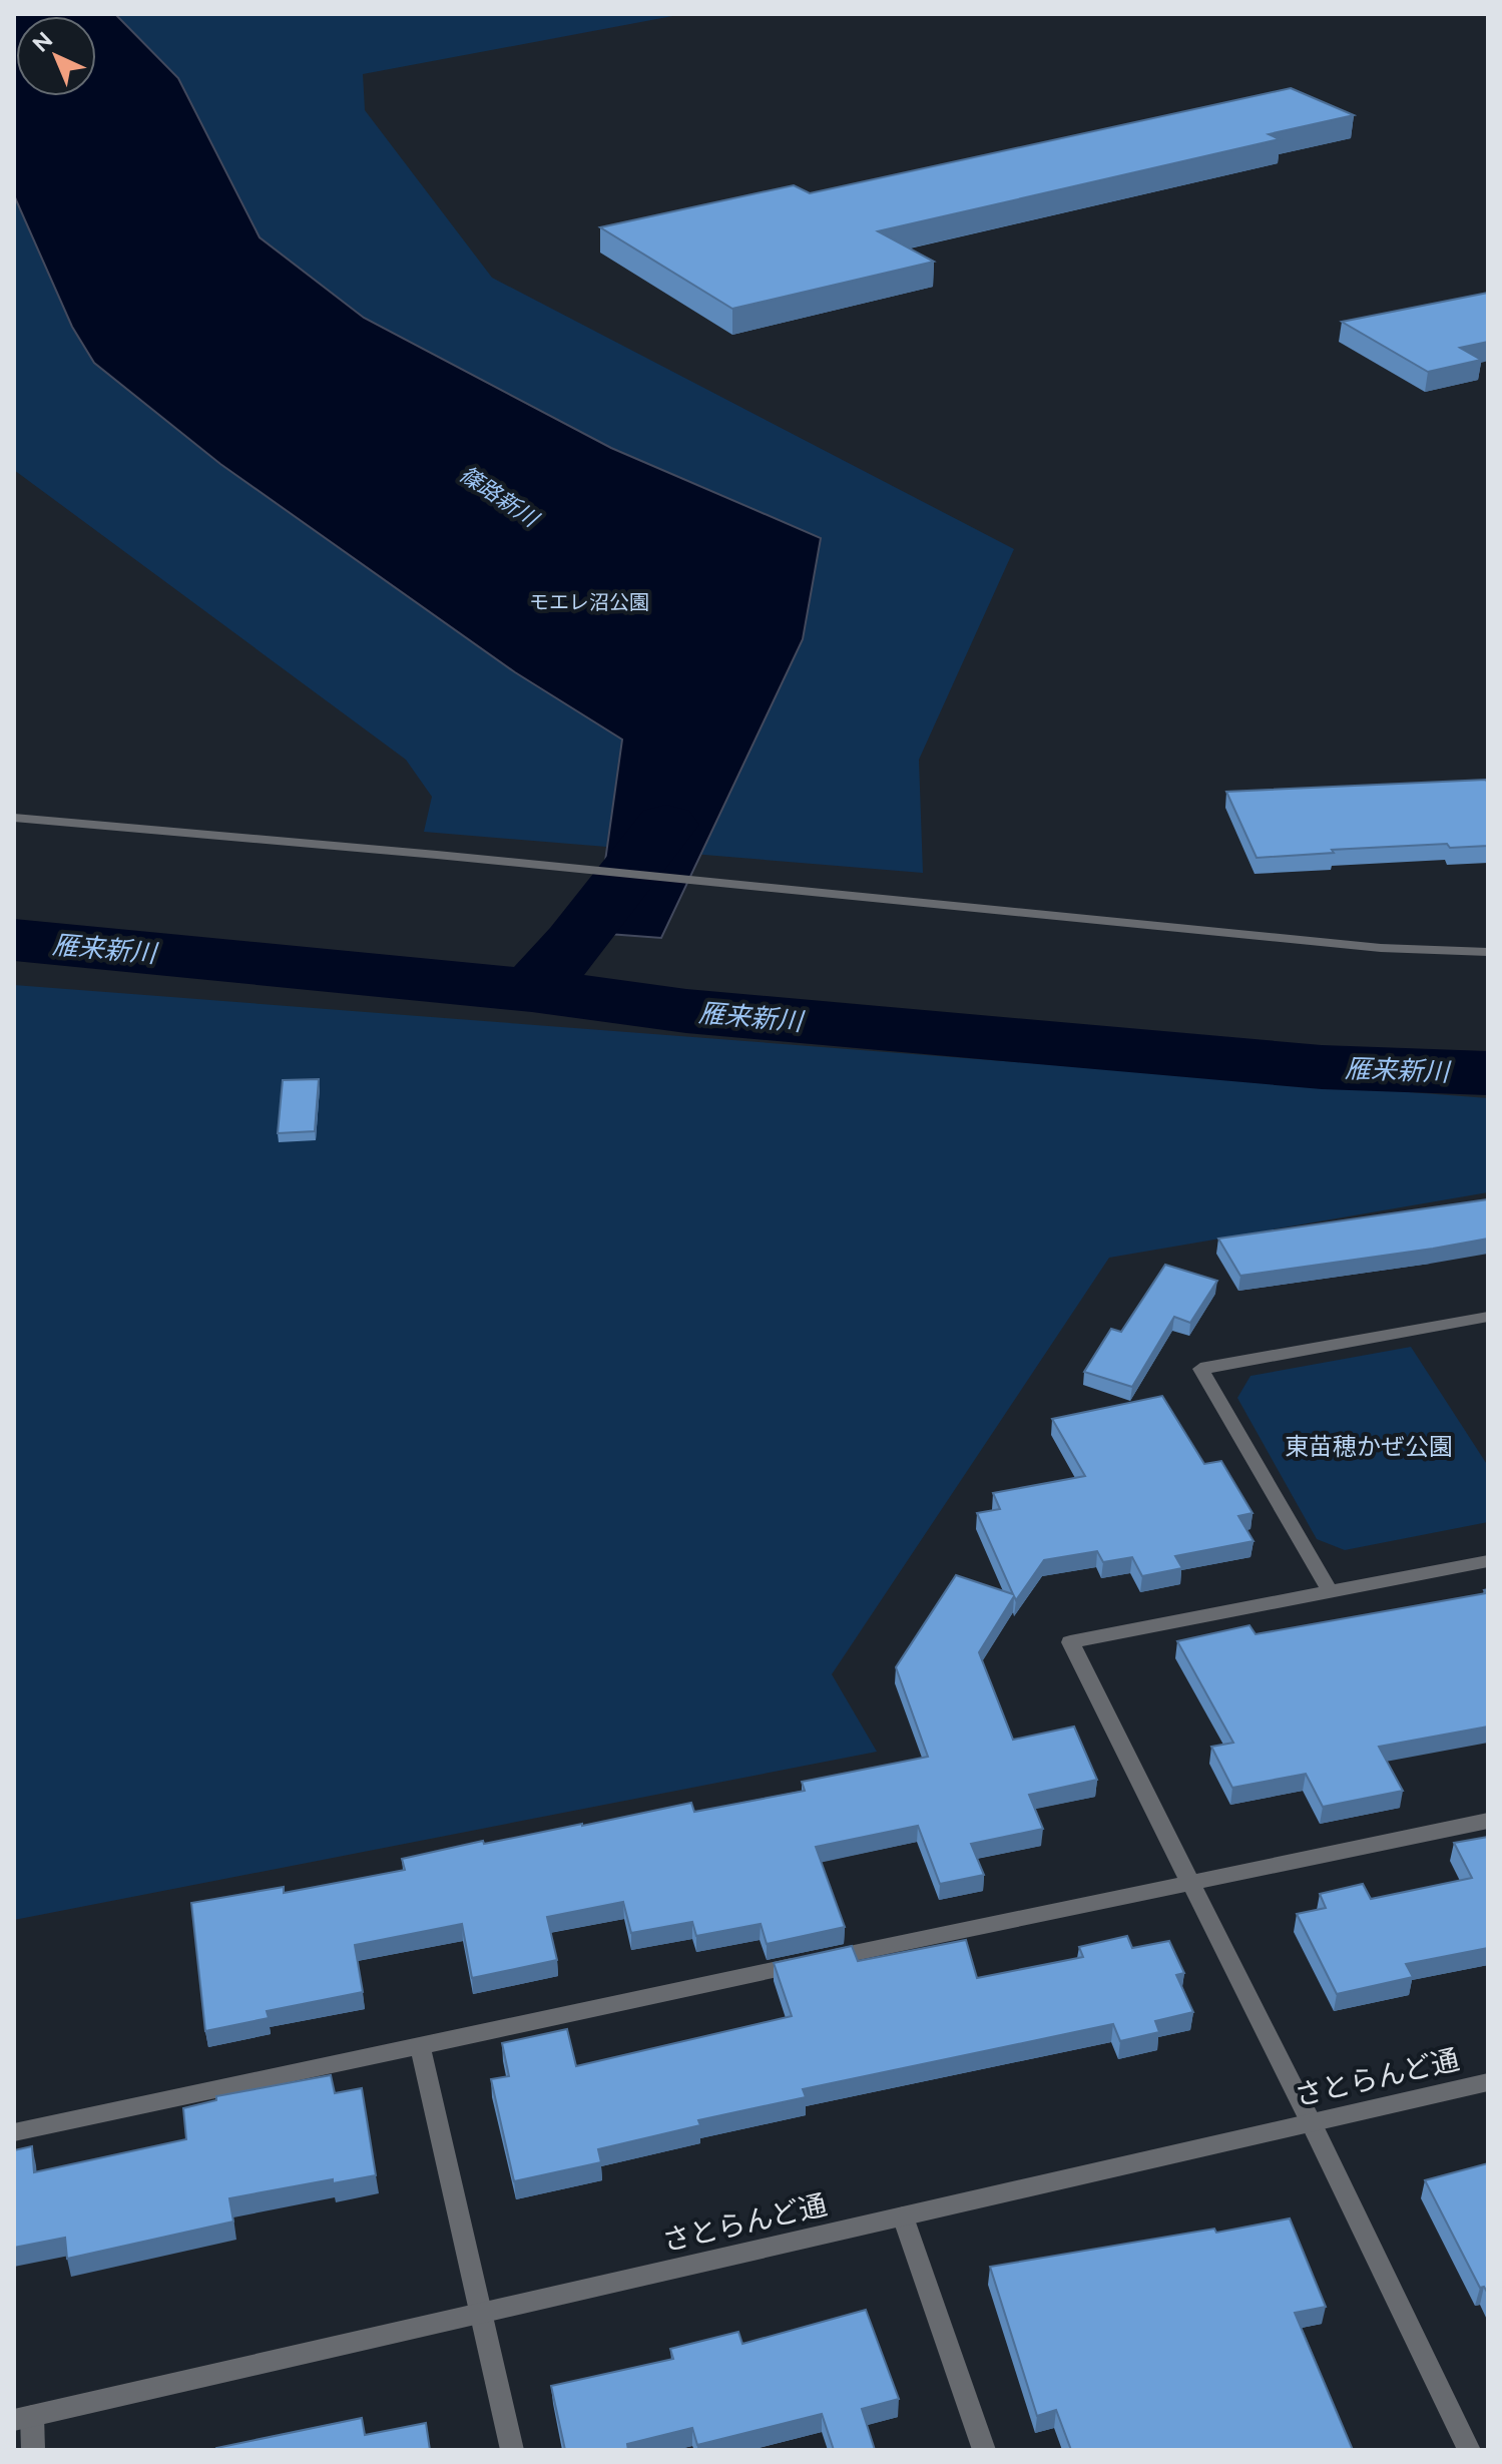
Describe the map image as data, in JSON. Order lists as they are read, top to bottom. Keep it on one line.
{"streets":{"street":["さとらんど通"]},"water":["篠路新川","雁来新川"],"parks":["モエレ沼公園","東苗穂かぜ公園"],"north":"top left"}
